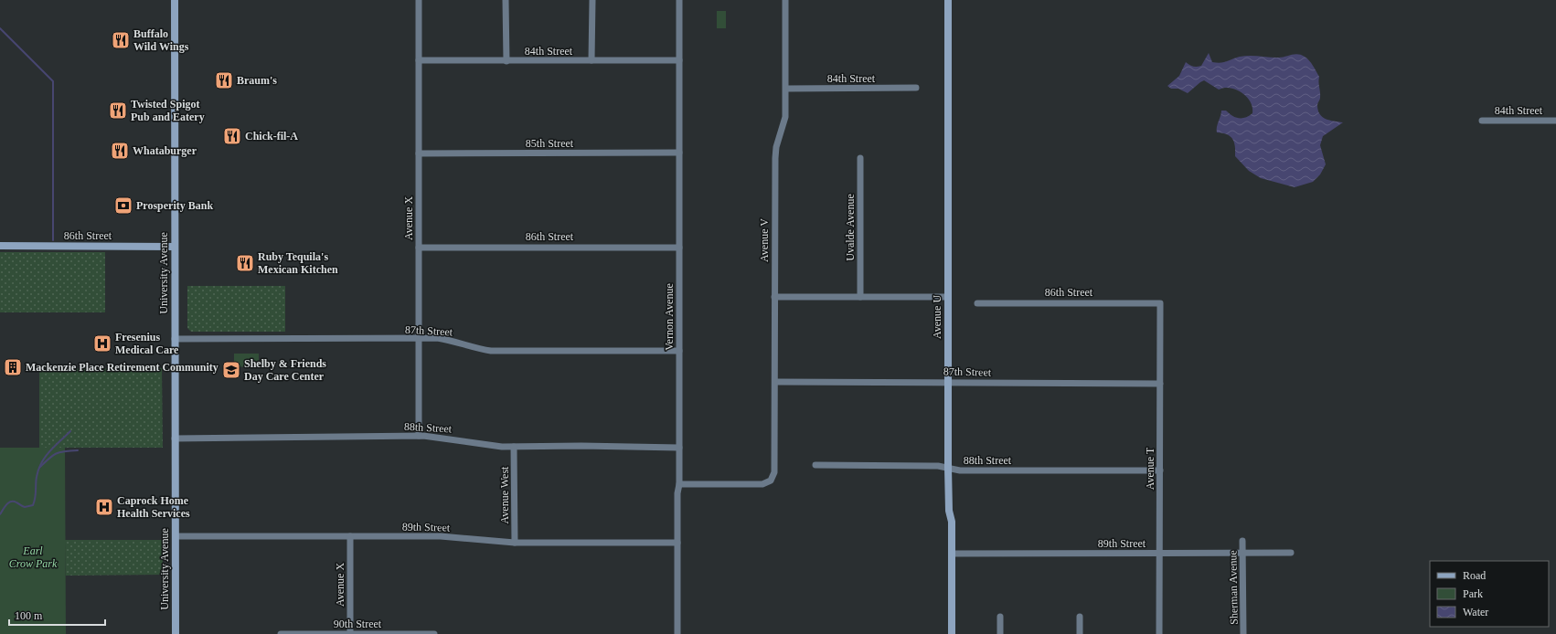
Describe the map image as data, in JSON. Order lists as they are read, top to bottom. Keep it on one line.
{"streets":{"street":["84th Street","85th Street","Avenue X","Uvalde Avenue","86th Street","Avenue V","University Avenue","Vernon Avenue","Avenue U","87th Street","88th Street","Avenue T","Avenue West","89th Street","Sherman Avenue","90th Street"]},"crossings":[["84th Street","Avenue X"],["84th Street","Avenue V"],["84th Street","Vernon Avenue"],["85th Street","Avenue X"],["85th Street","Vernon Avenue"],["Avenue X","86th Street"],["Avenue X","87th Street"],["Avenue X","88th Street"],["Avenue X","89th Street"],["Avenue X","90th Street"],["86th Street","University Avenue"],["86th Street","Vernon Avenue"],["86th Street","Avenue T"],["Avenue V","Vernon Avenue"],["Avenue V","87th Street"],["University Avenue","87th Street"],["University Avenue","88th Street"],["University Avenue","89th Street"],["Vernon Avenue","87th Street"],["Vernon Avenue","88th Street"],["Vernon Avenue","89th Street"],["Avenue U","87th Street"],["Avenue U","88th Street"],["Avenue U","89th Street"],["87th Street","Avenue T"],["88th Street","Avenue T"],["88th Street","Avenue West"],["Avenue T","89th Street"],["Avenue West","89th Street"],["89th Street","Sherman Avenue"]],"parks":["Earl Crow Park"],"places":{"restaurant":["Buffalo Wild Wings","Braum's","Twisted Spigot Pub and Eatery","Chick-fil-A","Whataburger","Ruby Tequila's Mexican Kitchen"],"bank":["Prosperity Bank"],"hospital":["Fresenius Medical Care","Caprock Home Health Services"],"building":["Mackenzie Place Retirement Community"],"school or university":["Shelby & Friends Day Care Center"]},"legend":["Road","Park","Water"],"scale_bar":"100 m"}
